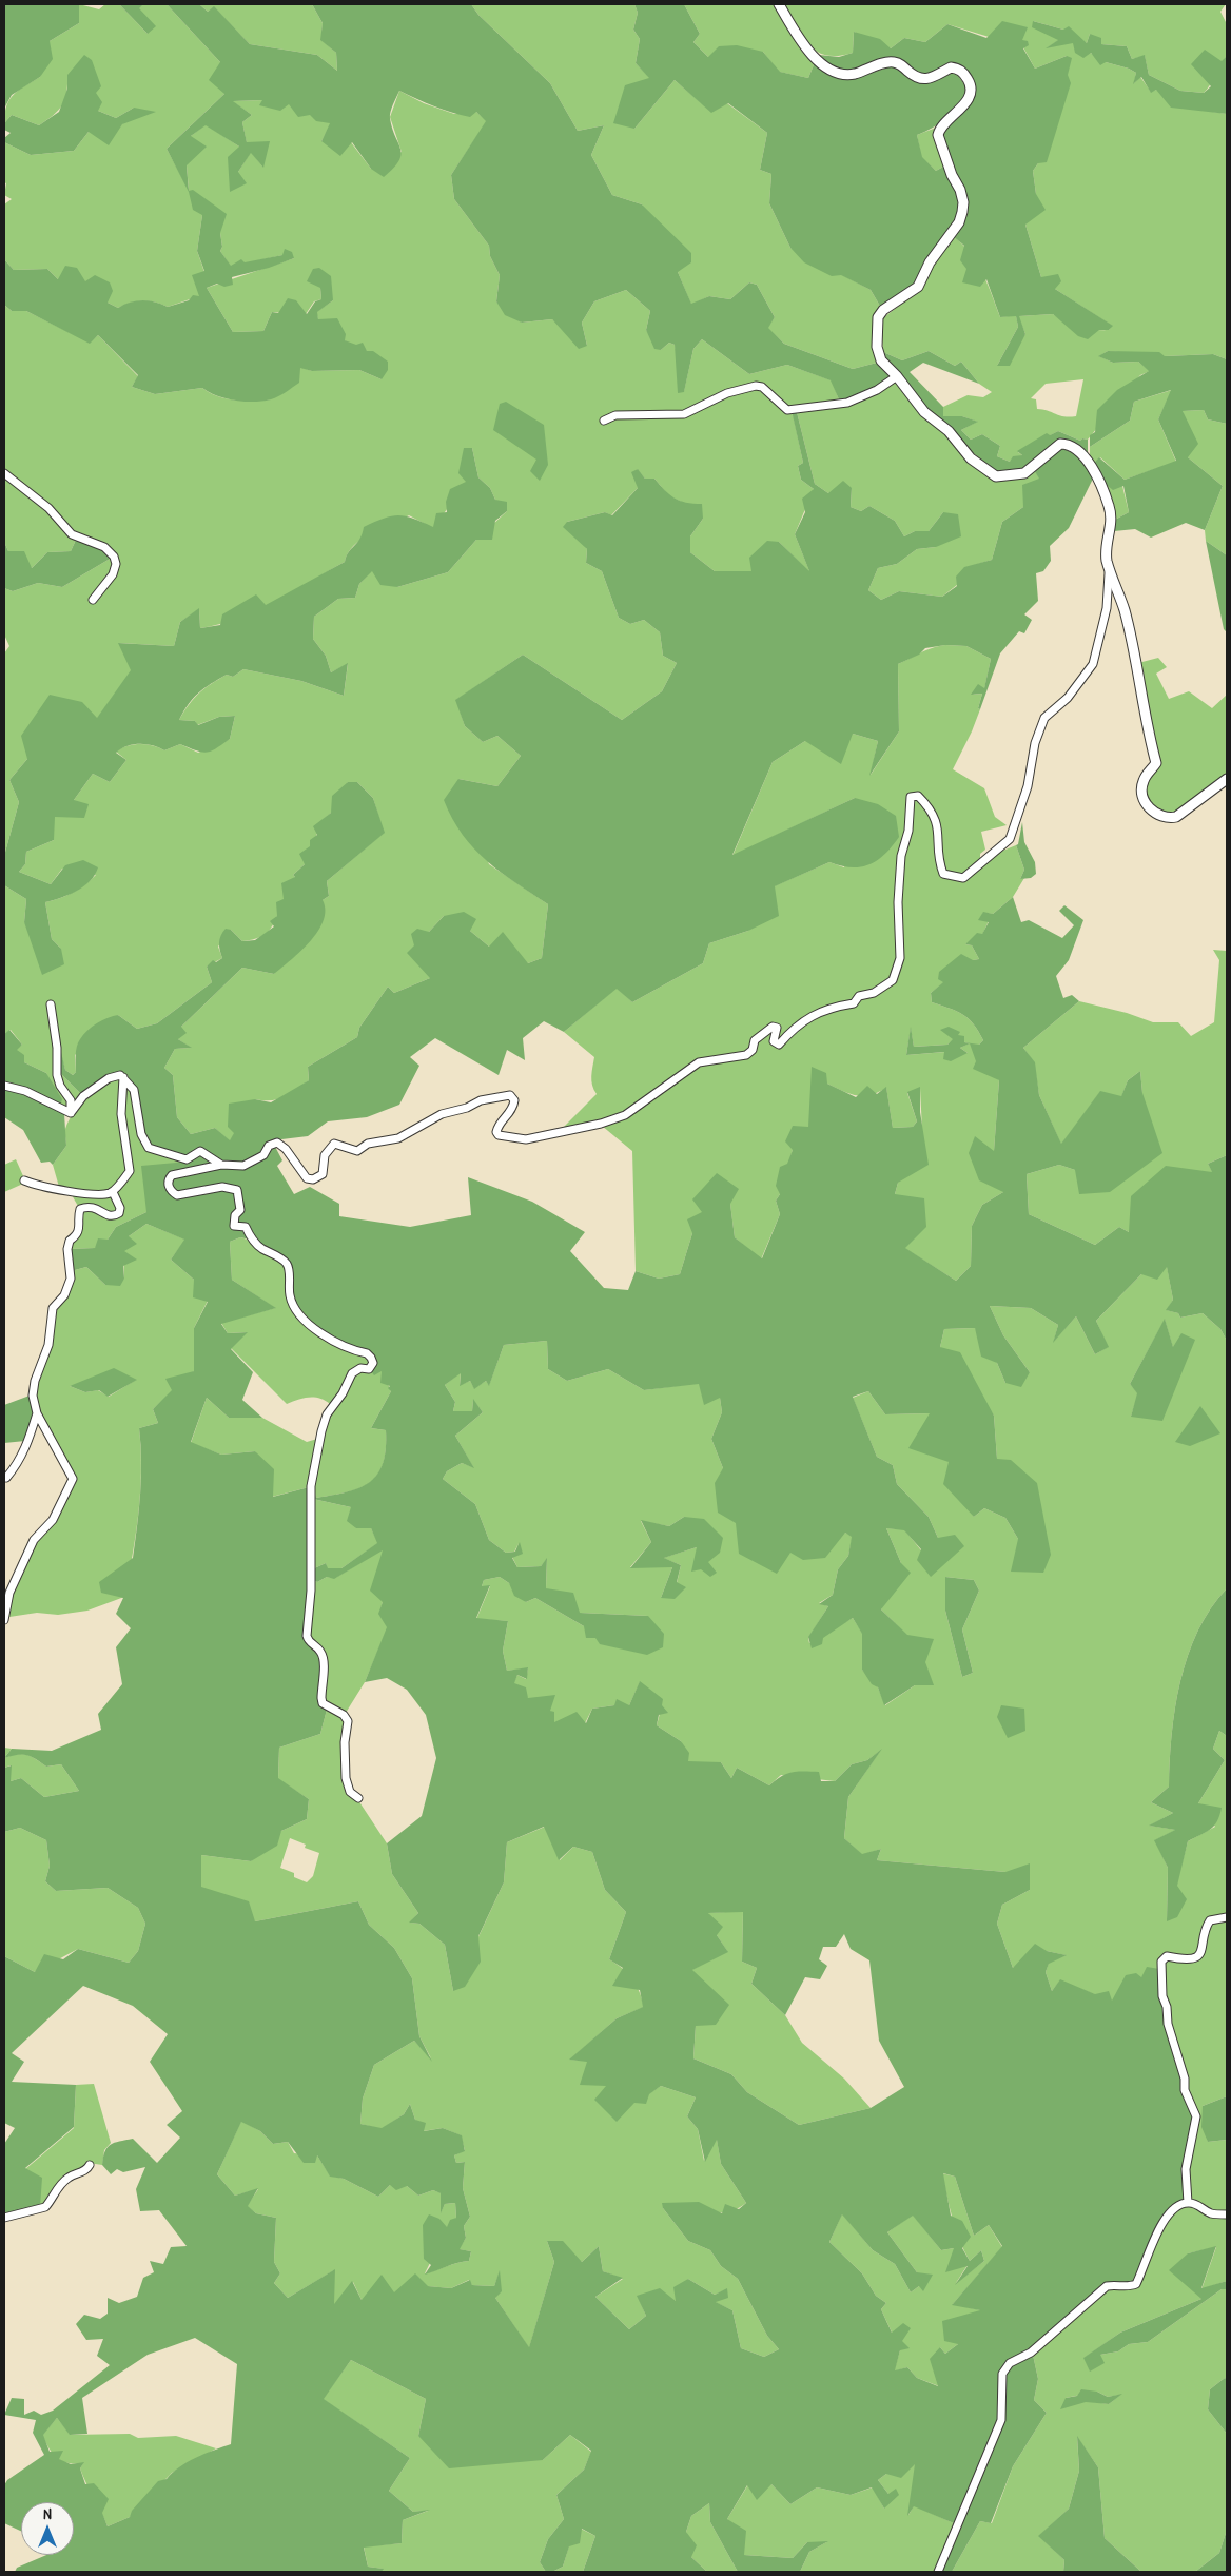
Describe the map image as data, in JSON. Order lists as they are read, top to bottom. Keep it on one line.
{"north":"top"}
